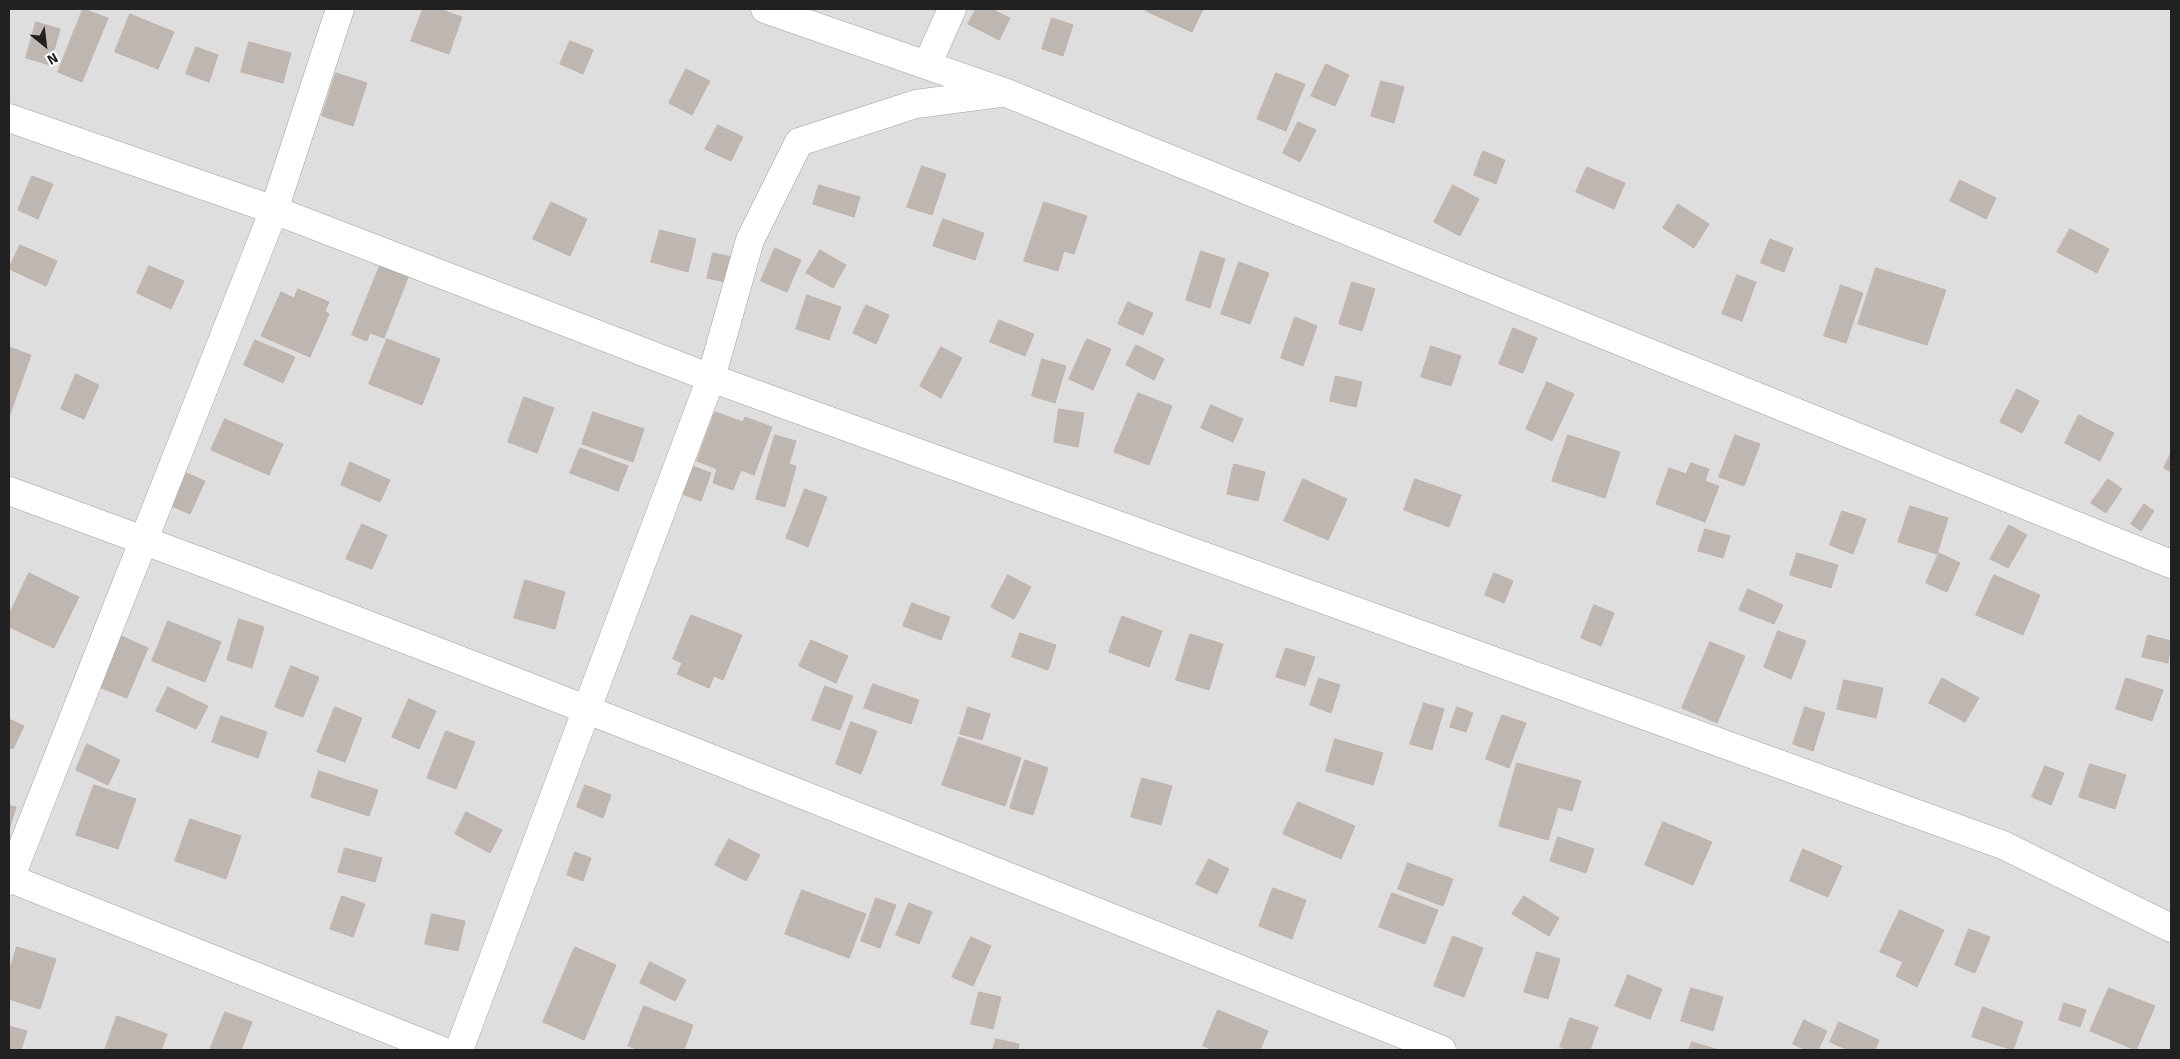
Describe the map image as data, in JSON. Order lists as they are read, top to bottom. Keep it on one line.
{"north":"bottom right"}
